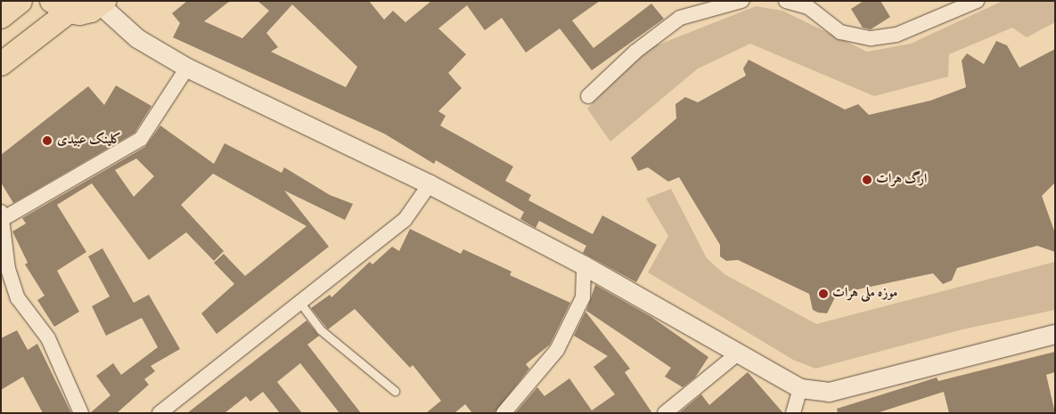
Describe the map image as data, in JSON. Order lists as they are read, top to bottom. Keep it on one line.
{"places":["کلینک عبیدی","ارگ هرات","موزه ملی هرات"]}
